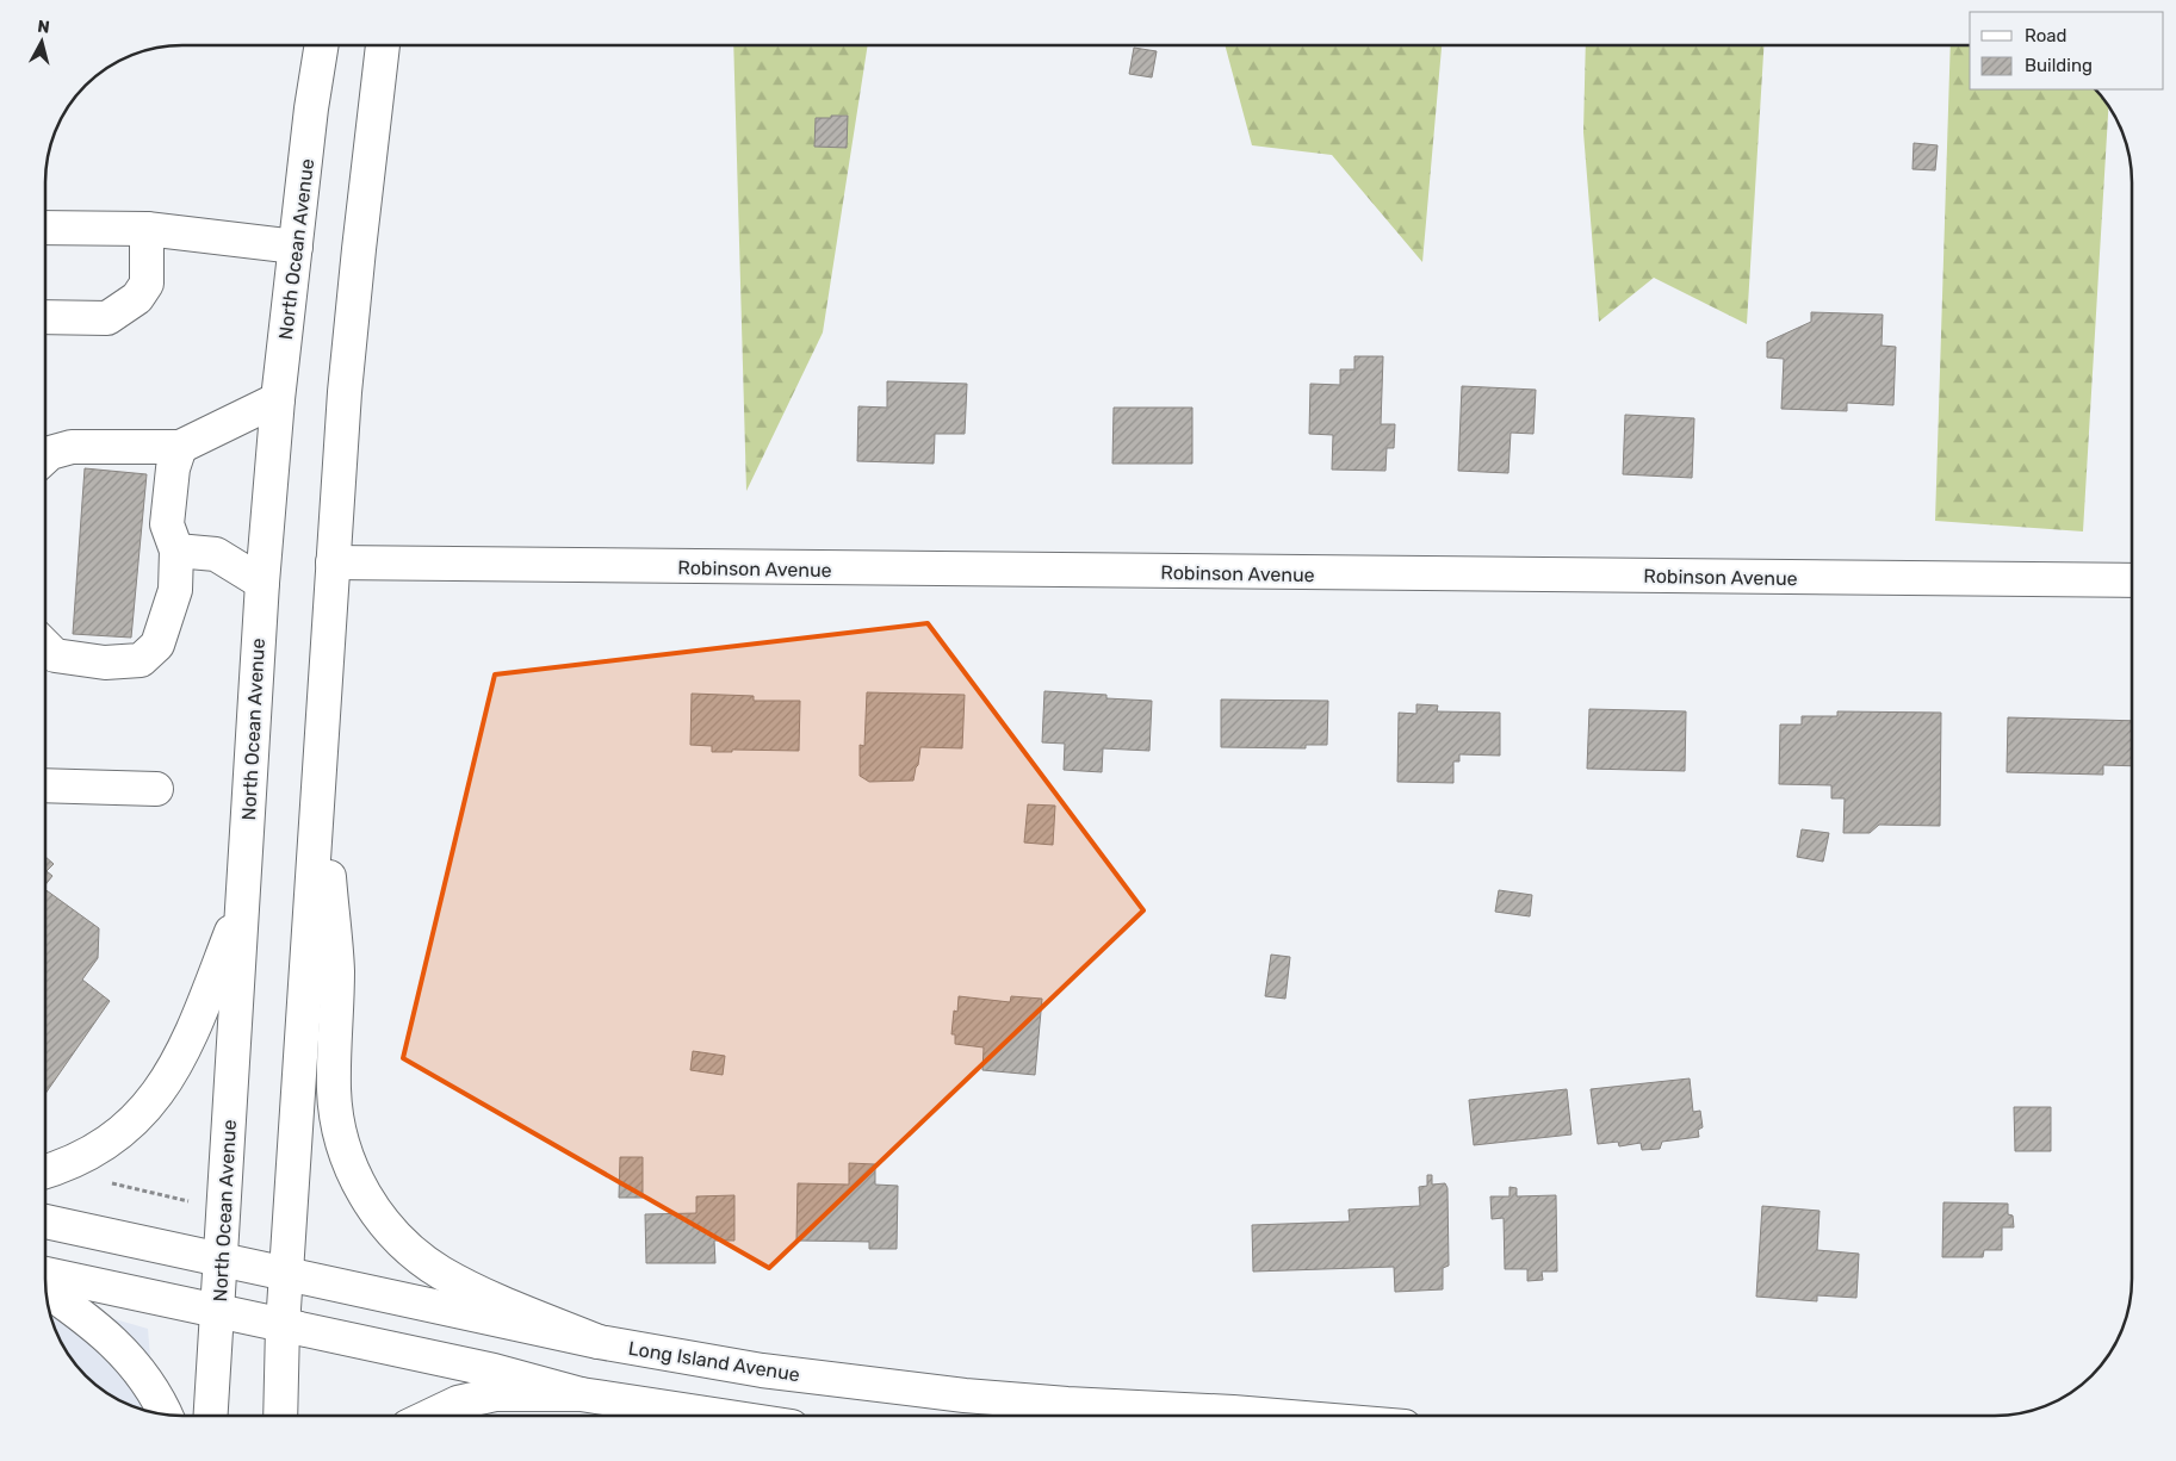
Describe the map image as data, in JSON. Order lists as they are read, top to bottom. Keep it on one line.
{"streets":{"main road":["North Ocean Avenue","Robinson Avenue","Long Island Avenue"]},"crossings":[["North Ocean Avenue","Long Island Avenue"]],"legend":["Road","Building"],"north":"top"}
